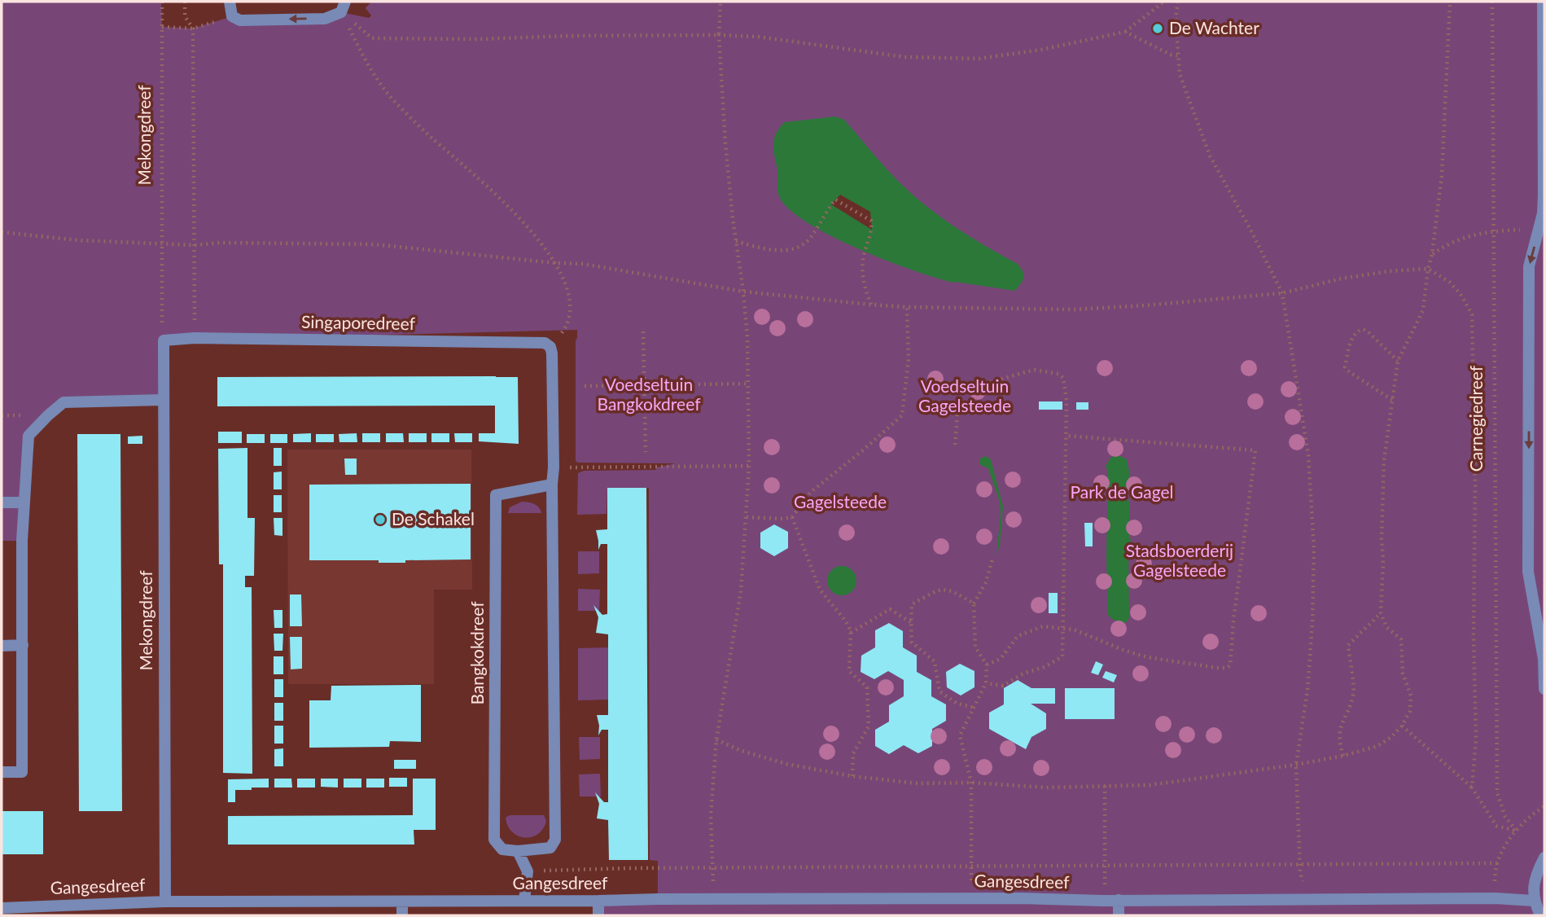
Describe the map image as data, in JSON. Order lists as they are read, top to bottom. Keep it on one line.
{"streets":{"street":["Mekongdreef","Singaporedreef","Bangkokdreef","Gangesdreef"],"path":["Carnegiedreef"]},"crossings":[["Mekongdreef","Singaporedreef"],["Mekongdreef","Gangesdreef"]],"parks":["Voedseltuin Bangkokdreef","Voedseltuin Gagelsteede","Park de Gagel","Gagelsteede","Stadsboerderij Gagelsteede"],"places":["De Wachter","De Schakel"]}
